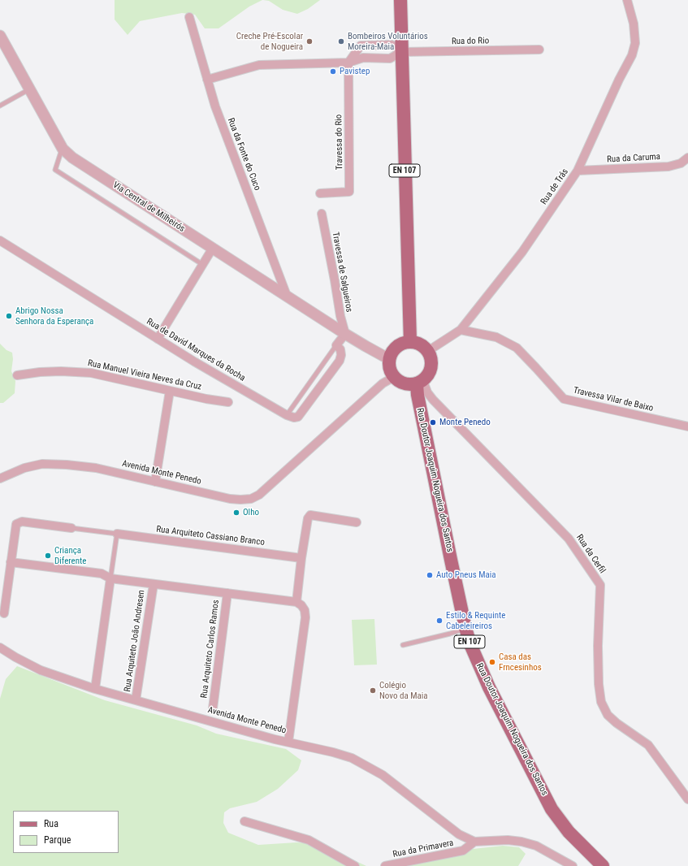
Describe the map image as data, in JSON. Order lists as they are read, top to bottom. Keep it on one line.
{"streets":{"main road":["EN 107","Rua Doutor Joaquim Nogueira dos Santos"],"street":["Rua do Rio","Travessa do Rio","Rua da Fonte do Cuco","Rua da Caruma","Rua de Trás","Via Central de Milheirós","Travessa de Salgueiros","Rua de David Marques da Rocha","Rua Manuel Vieira Neves da Cruz","Travessa Vilar de Baixo","Avenida Monte Penedo","Rua Arquiteto Cassiano Branco","Rua da Cerfil","Rua Arquiteto João Andresen","Rua Arquiteto Carlos Ramos","Rua da Primavera"]},"crossings":[["Rua do Rio","Travessa do Rio"],["Rua do Rio","Rua da Fonte do Cuco"],["Rua do Rio","EN 107"],["Rua da Fonte do Cuco","Via Central de Milheirós"],["Rua da Caruma","Rua de Trás"],["EN 107","Rua de Trás"],["EN 107","Via Central de Milheirós"],["EN 107","Avenida Monte Penedo"],["EN 107","Rua Doutor Joaquim Nogueira dos Santos"],["EN 107","Rua da Cerfil"],["Rua de Trás","Via Central de Milheirós"],["Rua de Trás","Travessa Vilar de Baixo"],["Rua de Trás","Avenida Monte Penedo"],["Rua de Trás","Rua Doutor Joaquim Nogueira dos Santos"],["Rua de Trás","Rua da Cerfil"],["Via Central de Milheirós","Travessa de Salgueiros"],["Via Central de Milheirós","Rua de David Marques da Rocha"],["Via Central de Milheirós","Avenida Monte Penedo"],["Via Central de Milheirós","Rua Doutor Joaquim Nogueira dos Santos"],["Via Central de Milheirós","Rua da Cerfil"],["Travessa de Salgueiros","Rua de David Marques da Rocha"],["Avenida Monte Penedo","Rua Doutor Joaquim Nogueira dos Santos"],["Avenida Monte Penedo","Rua da Cerfil"],["Avenida Monte Penedo","Rua Arquiteto João Andresen"],["Avenida Monte Penedo","Rua da Primavera"],["Rua Doutor Joaquim Nogueira dos Santos","Rua da Cerfil"]],"places":["Creche Pré-Escolar de Nogueira","Bombeiros Voluntários Moreira-Maia","Pavistep","Abrigo Nossa Senhora da Esperança","Monte Penedo","Olho","Criança Diferente","Auto Pneus Maia","Estilo & Requinte Cabeleireiros","Casa das Frncesinhos","Colégio Novo da Maia"],"legend":["Rua","Parque"]}
